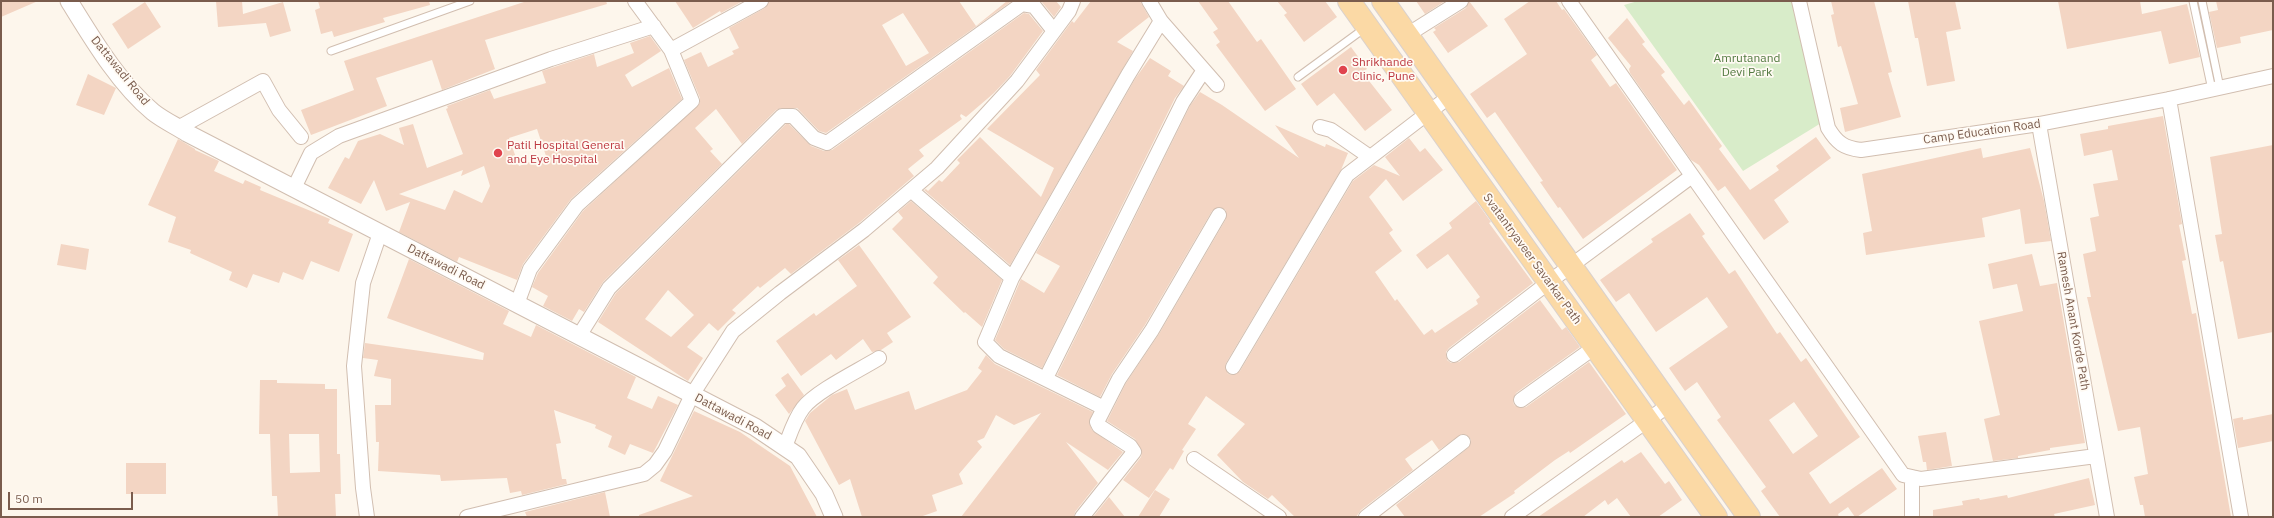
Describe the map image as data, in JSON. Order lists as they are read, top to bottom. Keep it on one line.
{"streets":{"main road":["Svatantryaveer Savarkar Path"],"street":["Dattawadi Road","Camp Education Road","Ramesh Anant Korde Path"]},"crossings":[["Camp Education Road","Ramesh Anant Korde Path"]],"parks":["Amrutanand Devi Park"],"places":["Shrikhande Clinic, Pune","Patil Hospital General and Eye Hospital"],"scale_bar":"50 m"}
